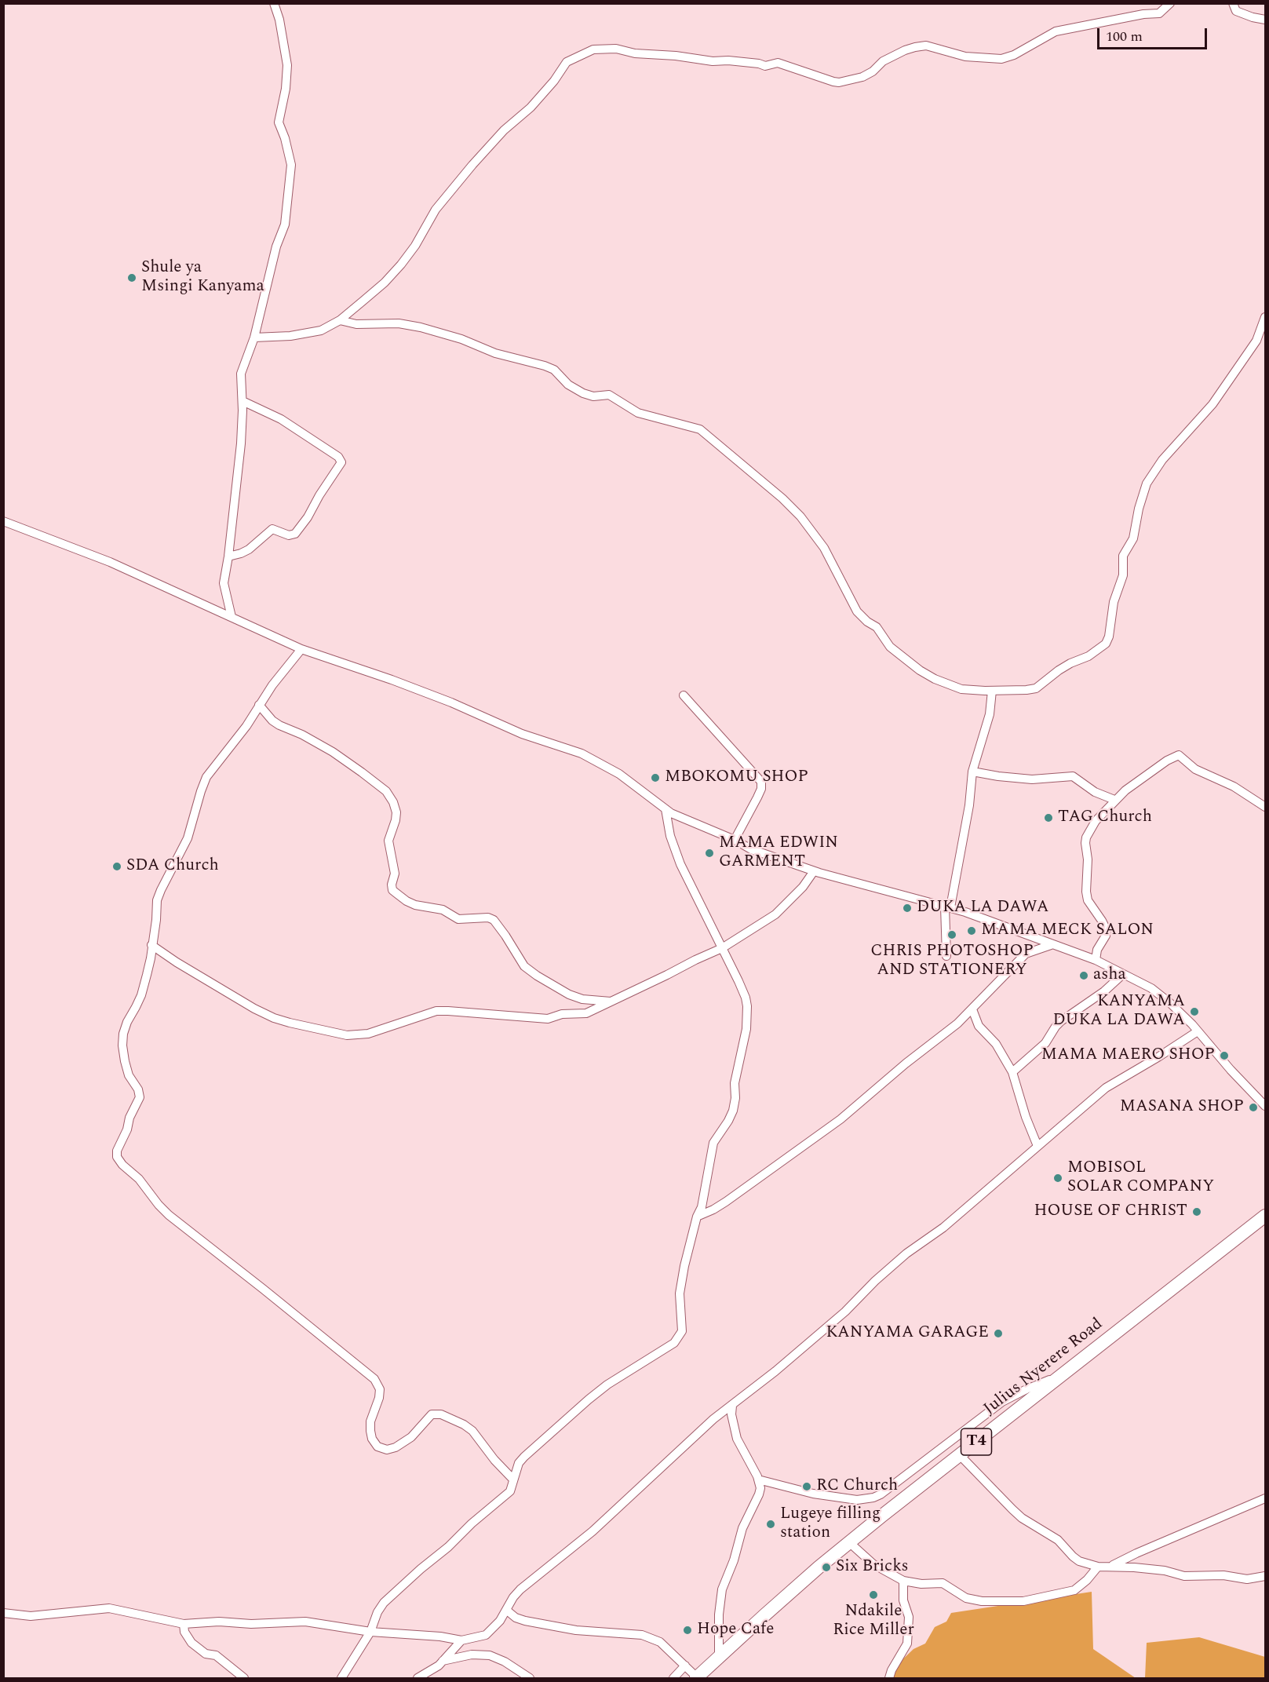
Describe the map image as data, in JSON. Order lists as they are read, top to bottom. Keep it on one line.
{"streets":{"highway":["Julius Nyerere Road","T4"]},"places":["Shule ya Msingi Kanyama","MBOKOMU SHOP","TAG Church","MAMA EDWIN GARMENT","SDA Church","DUKA LA DAWA","MAMA MECK SALON","CHRIS PHOTOSHOP AND STATIONERY","asha","KANYAMA DUKA LA DAWA","MAMA MAERO SHOP","MASANA SHOP","MOBISOL SOLAR COMPANY","HOUSE OF CHRIST","KANYAMA GARAGE","RC Church","Lugeye filling station","Six Bricks","Ndakile Rice Miller","Hope Cafe"],"scale_bar":"100 m"}
